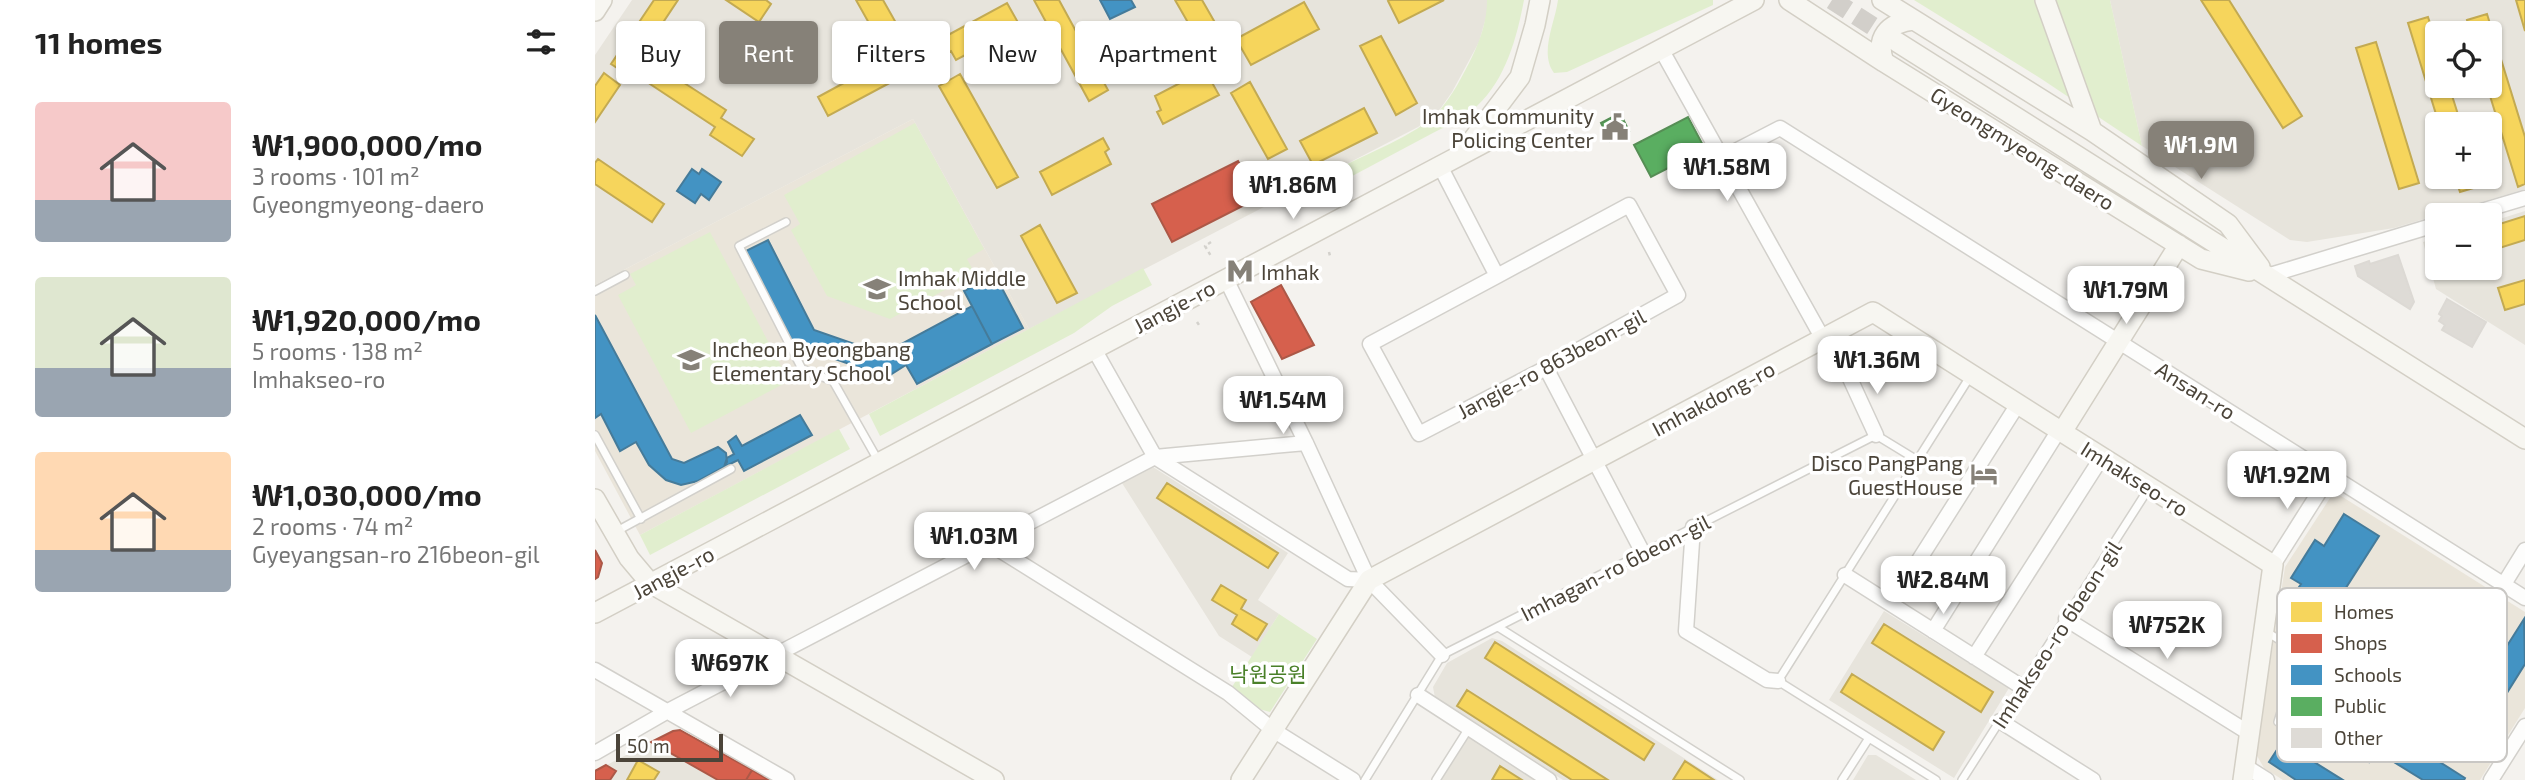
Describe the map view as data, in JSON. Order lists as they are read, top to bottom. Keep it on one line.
{"streets":{"street":["Gyeongmyeong-daero","Jangje-ro","Jangje-ro 863beon-gil","Ansan-ro","Imhakdong-ro","Imhakseo-ro"],"lane":["Imhagan-ro 6beon-gil","Imhakseo-ro 6beon-gil"]},"crossings":[["Imhakdong-ro","Imhakseo-ro"],["Imhakseo-ro","Imhakseo-ro 6beon-gil"]],"parks":["낙원공원"],"places":{"public building":["Imhak Community Policing Center"],"metro station":["Imhak"],"school or university":["Imhak Middle School","Incheon Byeongbang Elementary School"],"hotel":["Disco PangPang GuestHouse"]},"legend":["Homes","Shops","Schools","Public","Other"],"scale_bar":"50 m","page":{"heading":"11 homes","map_buttons":["+","−"],"chip":["Buy","Rent","Filters","New","Apartment"],"list":[{"name":"₩1,900,000/mo","note":"3 rooms · 101 m² · Gyeongmyeong-daero"},{"name":"₩1,920,000/mo","note":"5 rooms · 138 m² · Imhakseo-ro"},{"name":"₩1,030,000/mo","note":"2 rooms · 74 m² · Gyeyangsan-ro 216beon-gil"}],"price":["₩1.9M","₩1.58M","₩1.86M","₩1.79M","₩1.36M","₩1.54M","₩1.92M","₩1.03M","₩2.84M","₩752K","₩697K"],"scale":"50 m"}}
